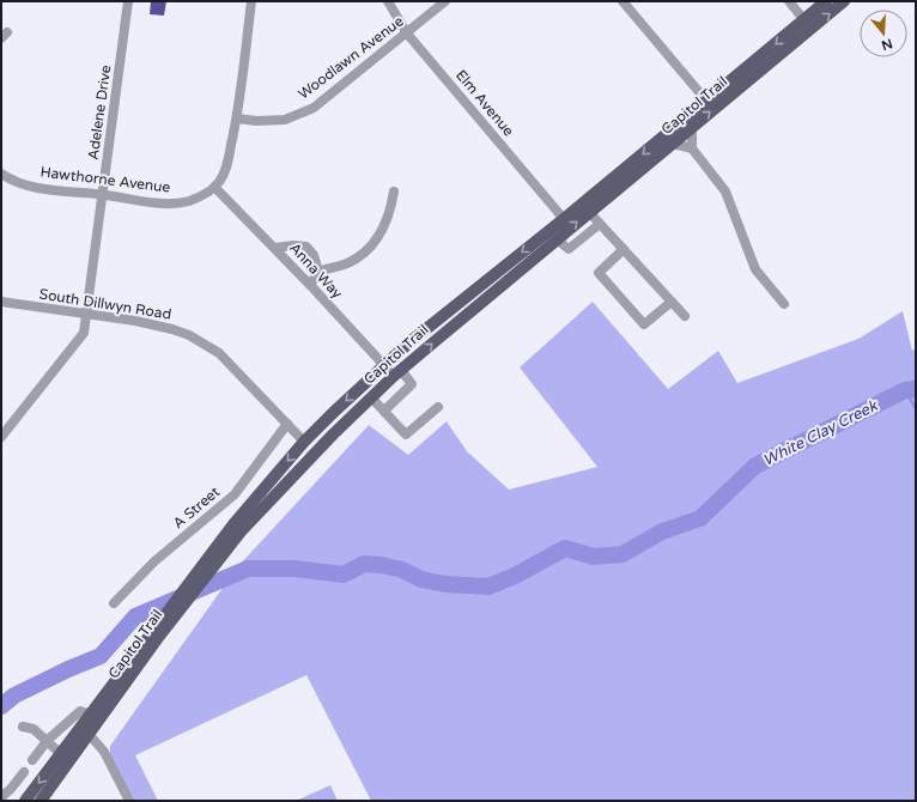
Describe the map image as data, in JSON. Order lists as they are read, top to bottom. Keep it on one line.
{"streets":{"main road":["Capitol Trail"],"street":["Woodlawn Avenue","Elm Avenue","Adelene Drive","Hawthorne Avenue","Anna Way","South Dillwyn Road","A Street"]},"crossings":[["Woodlawn Avenue","Elm Avenue"],["Woodlawn Avenue","Hawthorne Avenue"],["Elm Avenue","Capitol Trail"],["Capitol Trail","Anna Way"],["Capitol Trail","South Dillwyn Road"],["Adelene Drive","Hawthorne Avenue"],["Adelene Drive","South Dillwyn Road"],["Hawthorne Avenue","Anna Way"],["South Dillwyn Road","A Street"]],"water":["White Clay Creek"],"north":"bottom"}
